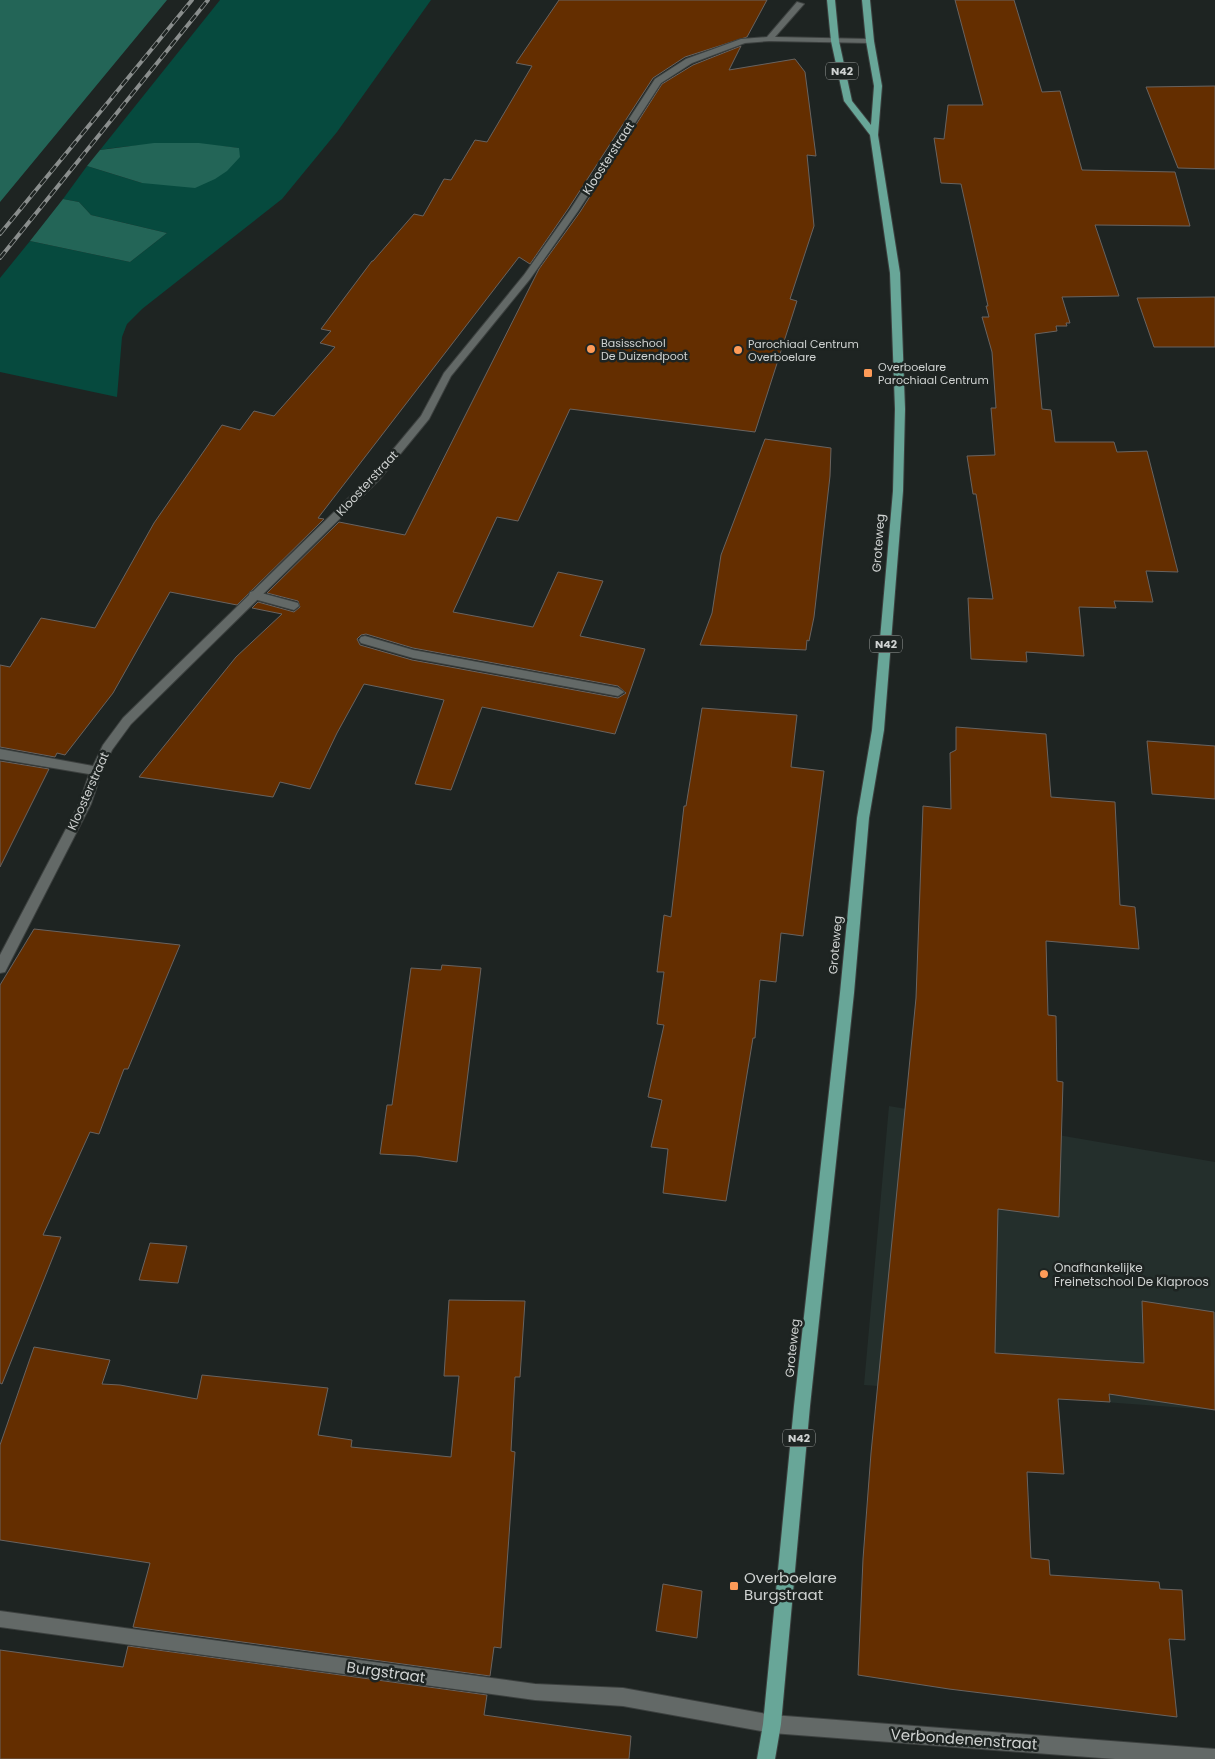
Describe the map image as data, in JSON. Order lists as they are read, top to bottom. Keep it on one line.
{"streets":{"main road":["N42","Groteweg"],"street":["Kloosterstraat","Burgstraat","Verbondenenstraat"]},"crossings":[["Kloosterstraat","Groteweg"],["Groteweg","Burgstraat"],["Groteweg","Verbondenenstraat"],["Burgstraat","Verbondenenstraat"]],"places":{"other":["Basisschool De Duizendpoot","Parochiaal Centrum Overboelare","Onafhankelijke Freinetschool De Klaproos"],"transit":["Overboelare Parochiaal Centrum","Overboelare Burgstraat"]}}
